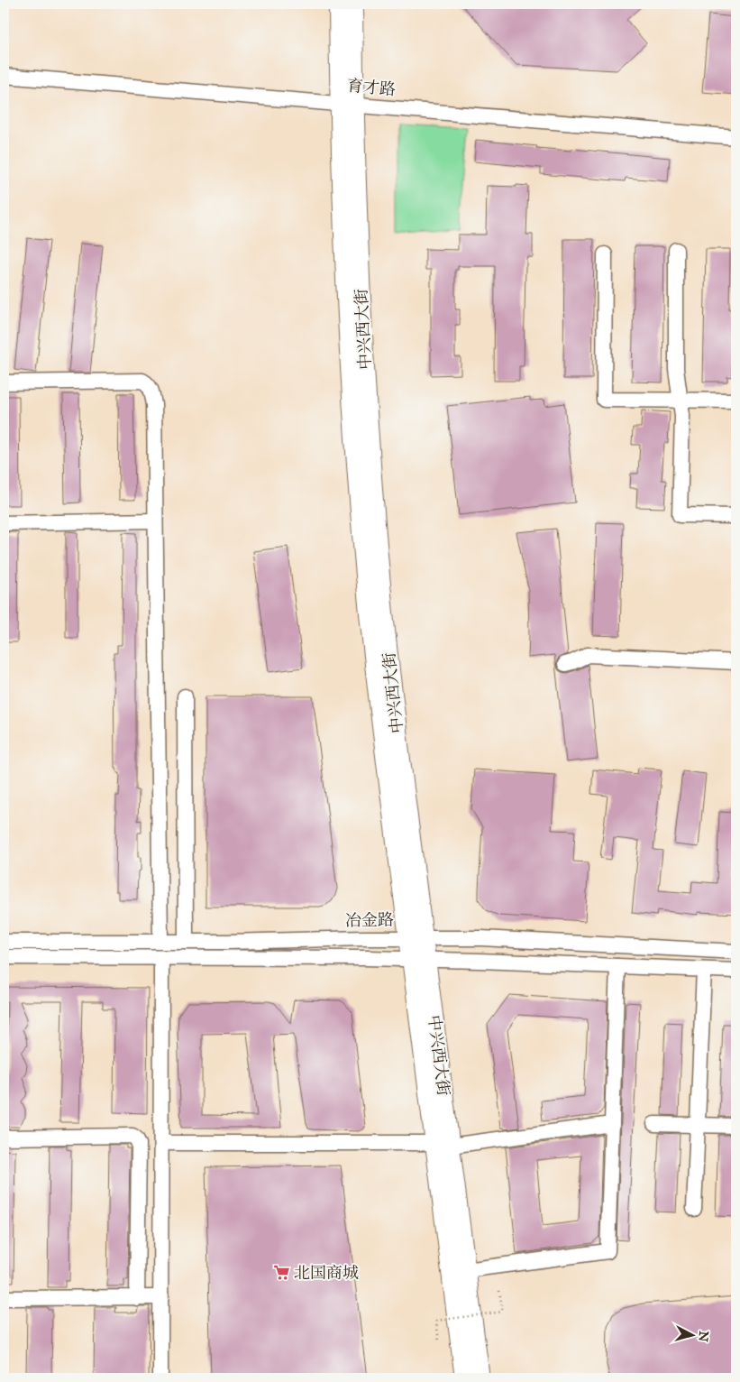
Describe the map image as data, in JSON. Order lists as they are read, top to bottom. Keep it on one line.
{"streets":{"main road":["中兴西大街"],"street":["育才路","冶金路"]},"crossings":[["育才路","中兴西大街"],["中兴西大街","冶金路"]],"places":{"supermarket":["北国商城"]},"north":"right"}
